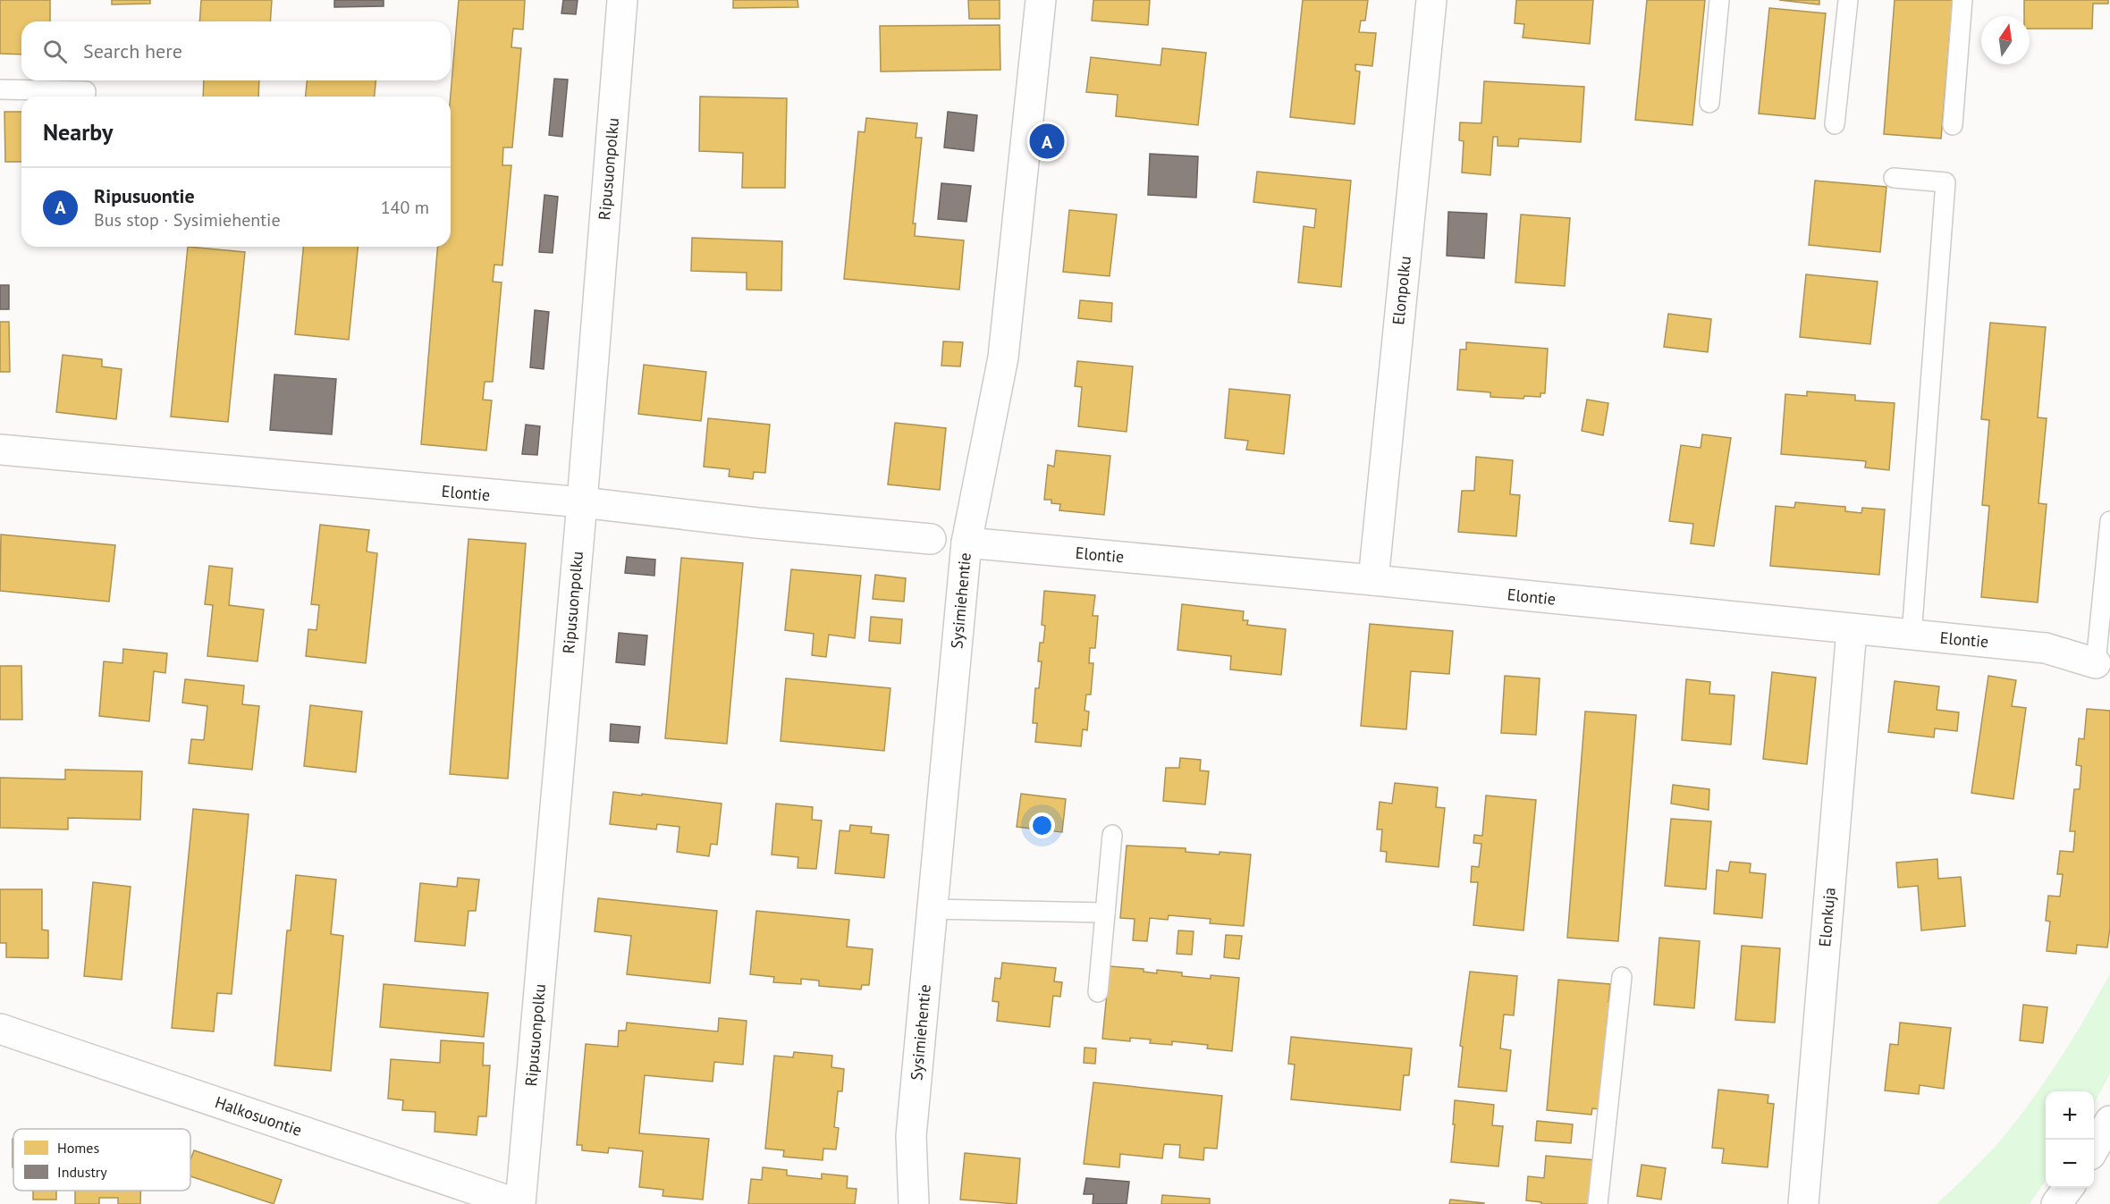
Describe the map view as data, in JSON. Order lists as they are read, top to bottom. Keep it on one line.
{"streets":{"main road":["Ripusuonpolku","Elonpolku","Elontie","Sysimiehentie","Elonkuja","Halkosuontie"]},"crossings":[["Ripusuonpolku","Elontie"],["Ripusuonpolku","Halkosuontie"],["Elonpolku","Elontie"],["Elontie","Sysimiehentie"],["Elontie","Elonkuja"]],"legend":["Homes","Industry"],"north":"top","page":{"search":"Search here","heading":"Nearby","pins":"A","list":[{"mark":"A","name":"Ripusuontie","note":"Bus stop · Sysimiehentie","value":"140 m"}],"map_buttons":["+","−"]}}
